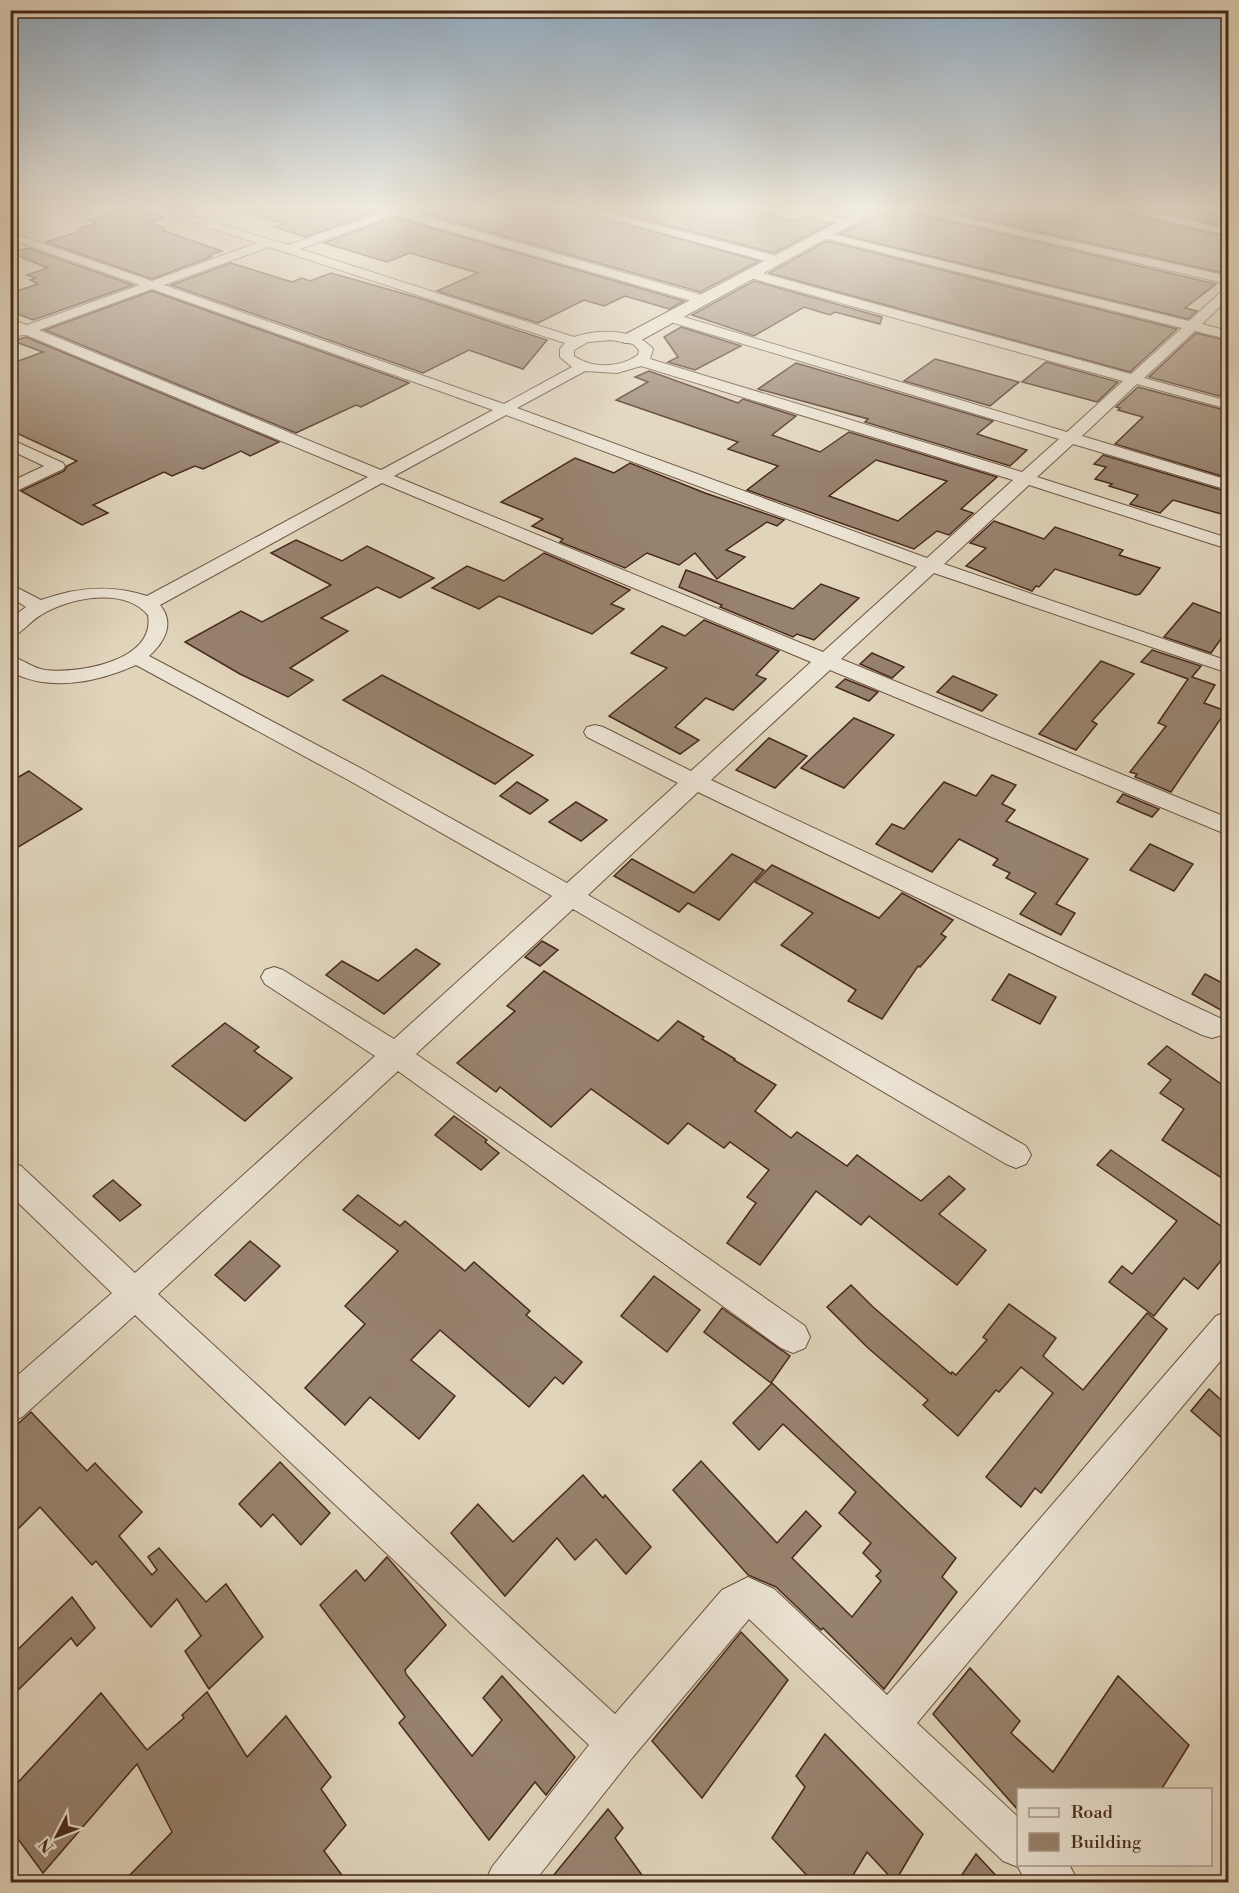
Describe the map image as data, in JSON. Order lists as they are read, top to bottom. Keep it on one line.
{"legend":["Road","Building"],"north":"bottom left"}
